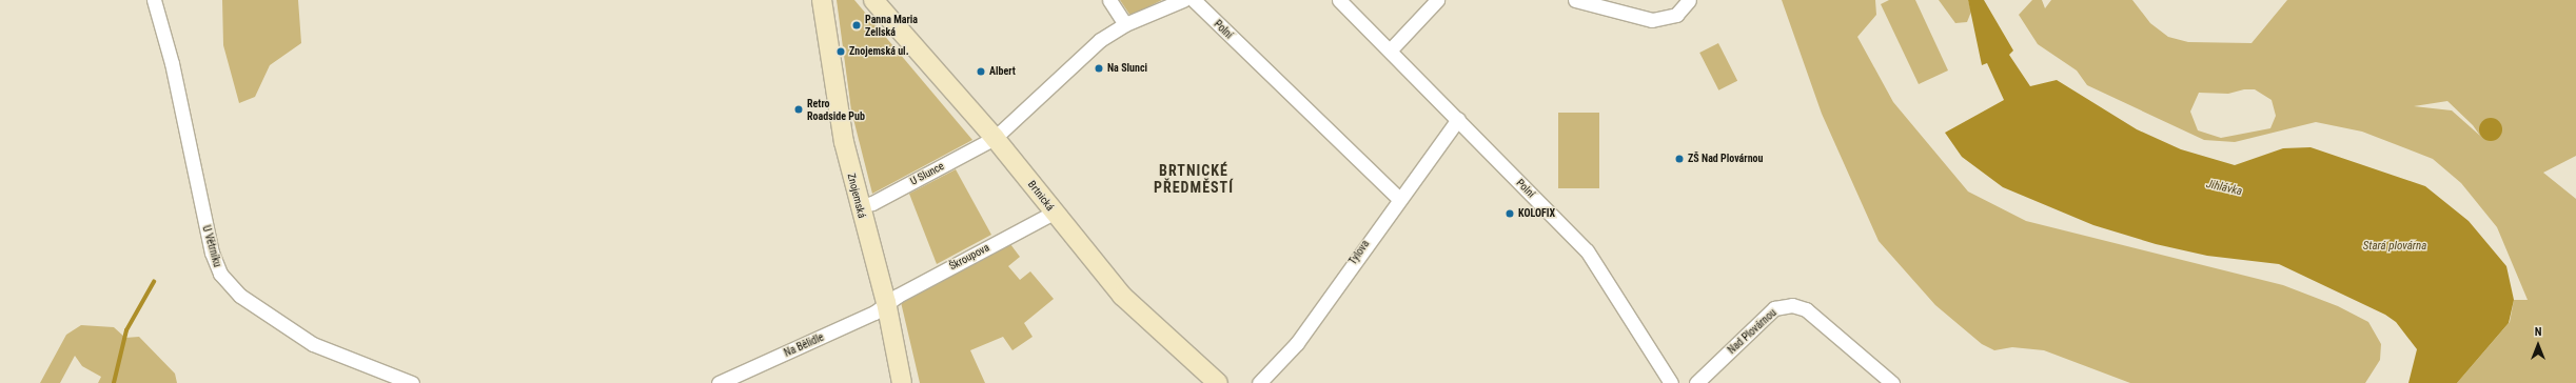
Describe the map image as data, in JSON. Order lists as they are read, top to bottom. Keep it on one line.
{"streets":{"main road":["Znojemská","Brtnická"],"street":["Polní","U Slunce","U Větrníku","Tylova","Škroupova","Nad Plovárnou","Na Bělidle"]},"crossings":[["Polní","Tylova"],["U Slunce","Znojemská"],["U Slunce","Brtnická"],["Znojemská","Škroupova"],["Znojemská","Na Bělidle"],["Brtnická","Škroupova"],["Škroupova","Na Bělidle"]],"districts":["BRTNICKÉ PŘEDMĚSTÍ"],"water":["Jihlávka","Stará plovárna"],"places":["Panna Maria Zellská","Znojemská ul.","Na Slunci","Albert","Retro Roadside Pub","ZŠ Nad Plovárnou","KOLOFIX"],"north":"top"}
